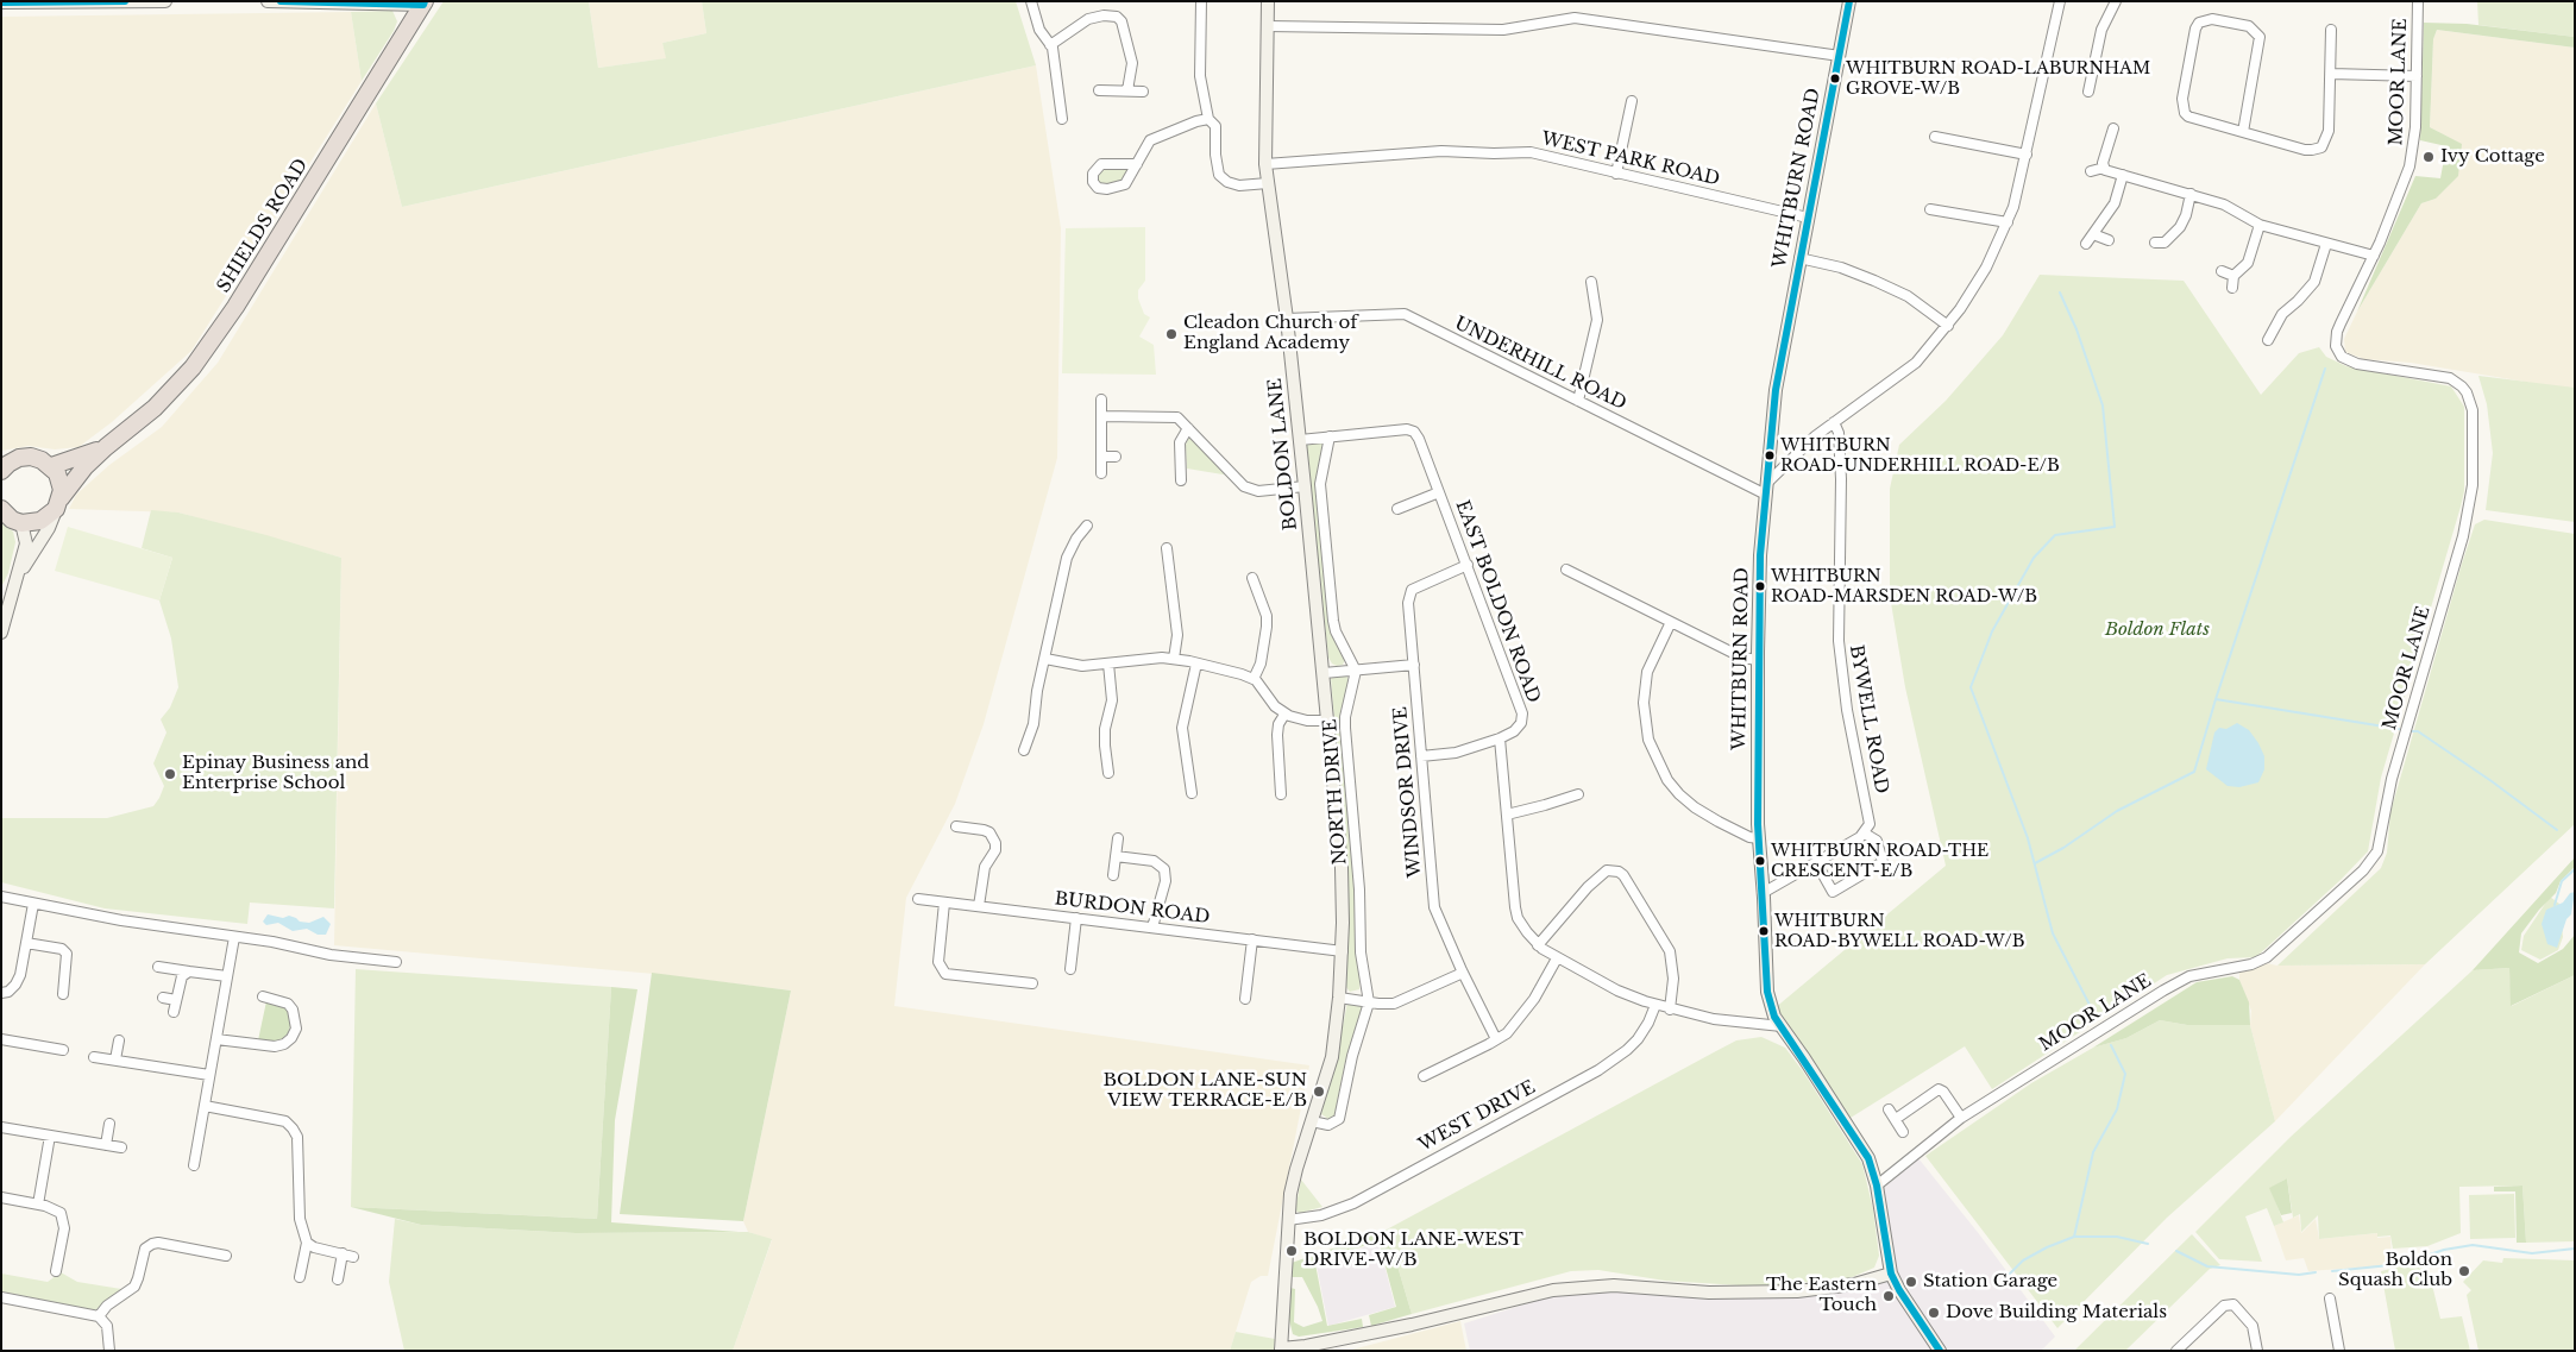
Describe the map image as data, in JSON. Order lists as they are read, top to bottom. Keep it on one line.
{"streets":{"highway":["SHIELDS ROAD"],"street":["MOOR LANE","WEST PARK ROAD","WHITBURN ROAD","UNDERHILL ROAD","BOLDON LANE","EAST BOLDON ROAD","BYWELL ROAD","NORTH DRIVE","WINDSOR DRIVE","BURDON ROAD","WEST DRIVE"]},"crossings":[["MOOR LANE","WHITBURN ROAD"],["WEST PARK ROAD","WHITBURN ROAD"],["WEST PARK ROAD","BOLDON LANE"],["WHITBURN ROAD","UNDERHILL ROAD"],["UNDERHILL ROAD","BOLDON LANE"],["BOLDON LANE","EAST BOLDON ROAD"],["BOLDON LANE","NORTH DRIVE"],["BOLDON LANE","BURDON ROAD"],["BOLDON LANE","WEST DRIVE"],["EAST BOLDON ROAD","WINDSOR DRIVE"]],"parks":["Boldon Flats"],"places":["WHITBURN ROAD-LABURNHAM GROVE-W/B","Ivy Cottage","Cleadon Church of England Academy","WHITBURN ROAD-UNDERHILL ROAD-E/B","WHITBURN ROAD-MARSDEN ROAD-W/B","Epinay Business and Enterprise School","WHITBURN ROAD-THE CRESCENT-E/B","WHITBURN ROAD-BYWELL ROAD-W/B","BOLDON LANE-SUN VIEW TERRACE-E/B","BOLDON LANE-WEST DRIVE-W/B","Boldon Squash Club","Station Garage","The Eastern Touch","Dove Building Materials"]}
